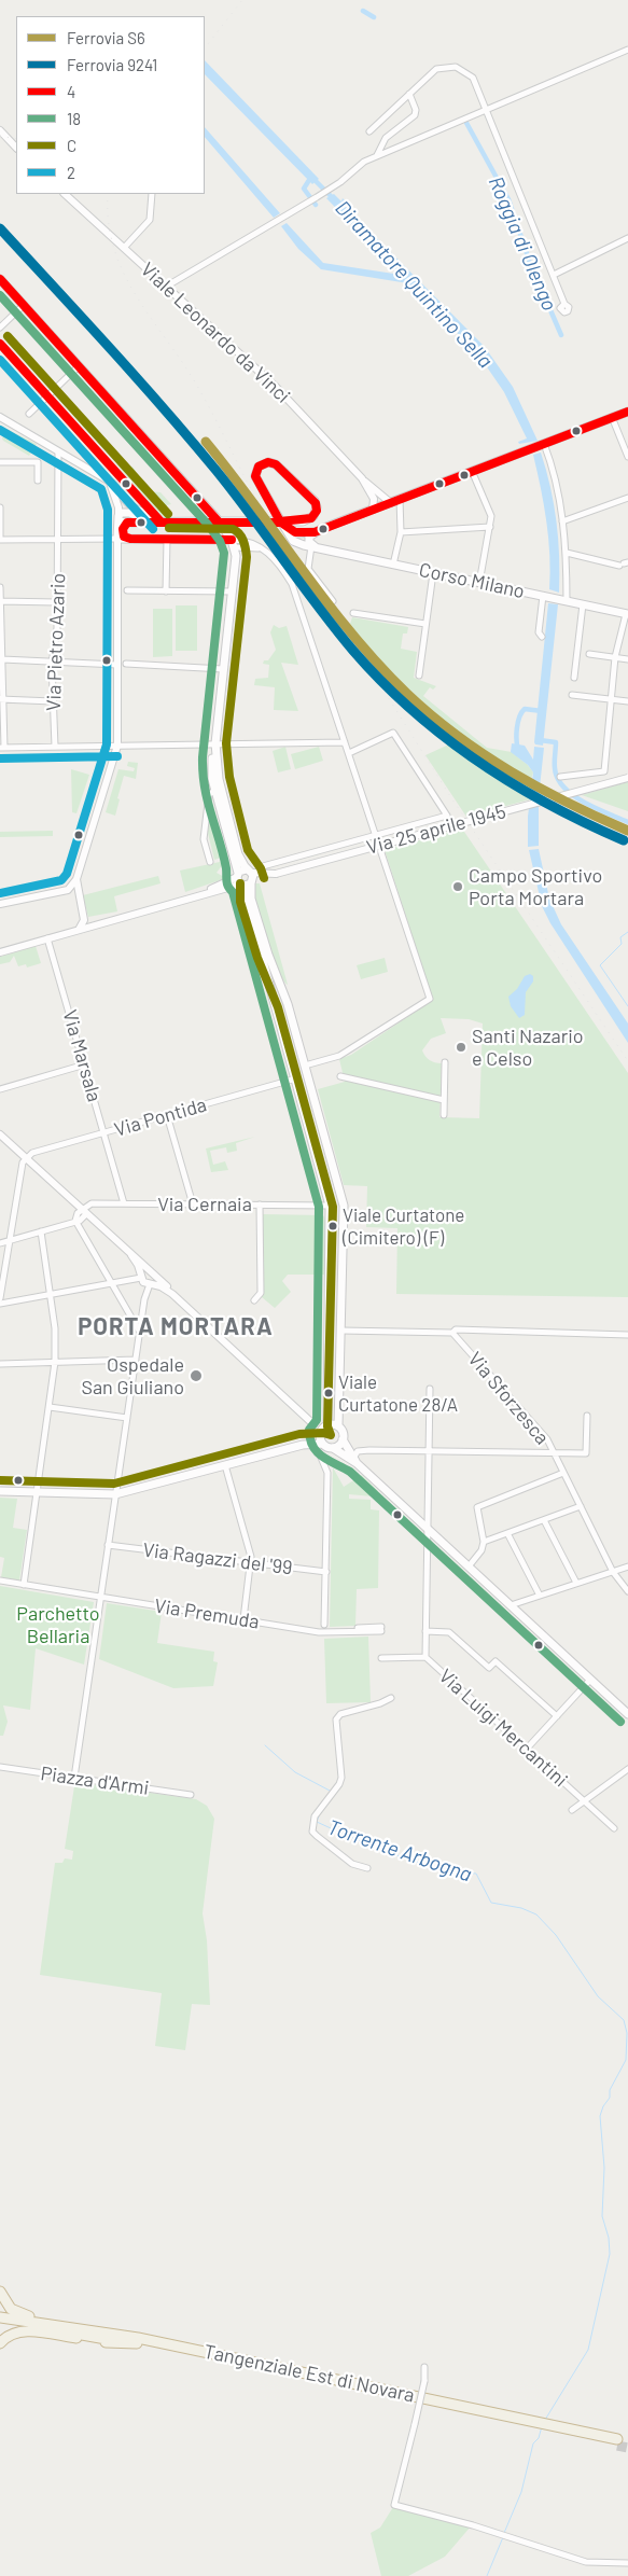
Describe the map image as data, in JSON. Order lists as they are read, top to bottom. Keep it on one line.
{"streets":{"highway":["Tangenziale Est di Novara"],"main road":["Corso Milano"],"street":["Viale Leonardo da Vinci","Via Pietro Azario","Via 25 aprile 1945","Via Marsala","Via Pontida","Via Cernaia","Via Sforzesca","Via Ragazzi del '99","Via Premuda","Via Luigi Mercantini","Piazza d'Armi"]},"crossings":[["Via Marsala","Via Pontida"],["Via Marsala","Via Cernaia"]],"districts":["PORTA MORTARA"],"water":["Roggia di Olengo","Diramatore Quintino Sella","Torrente Arbogna"],"parks":["Parchetto Bellaria"],"places":["Campo Sportivo Porta Mortara","Santi Nazario e Celso","Viale Curtatone (Cimitero) (F)","Ospedale San Giuliano","Viale Curtatone 28/A"],"lines":["rail line 9241","transit line 4","transit line 18","transit line C","transit line 2","rail line S6"],"legend":["Ferrovia S6","Ferrovia 9241","4","18","C","2"]}
